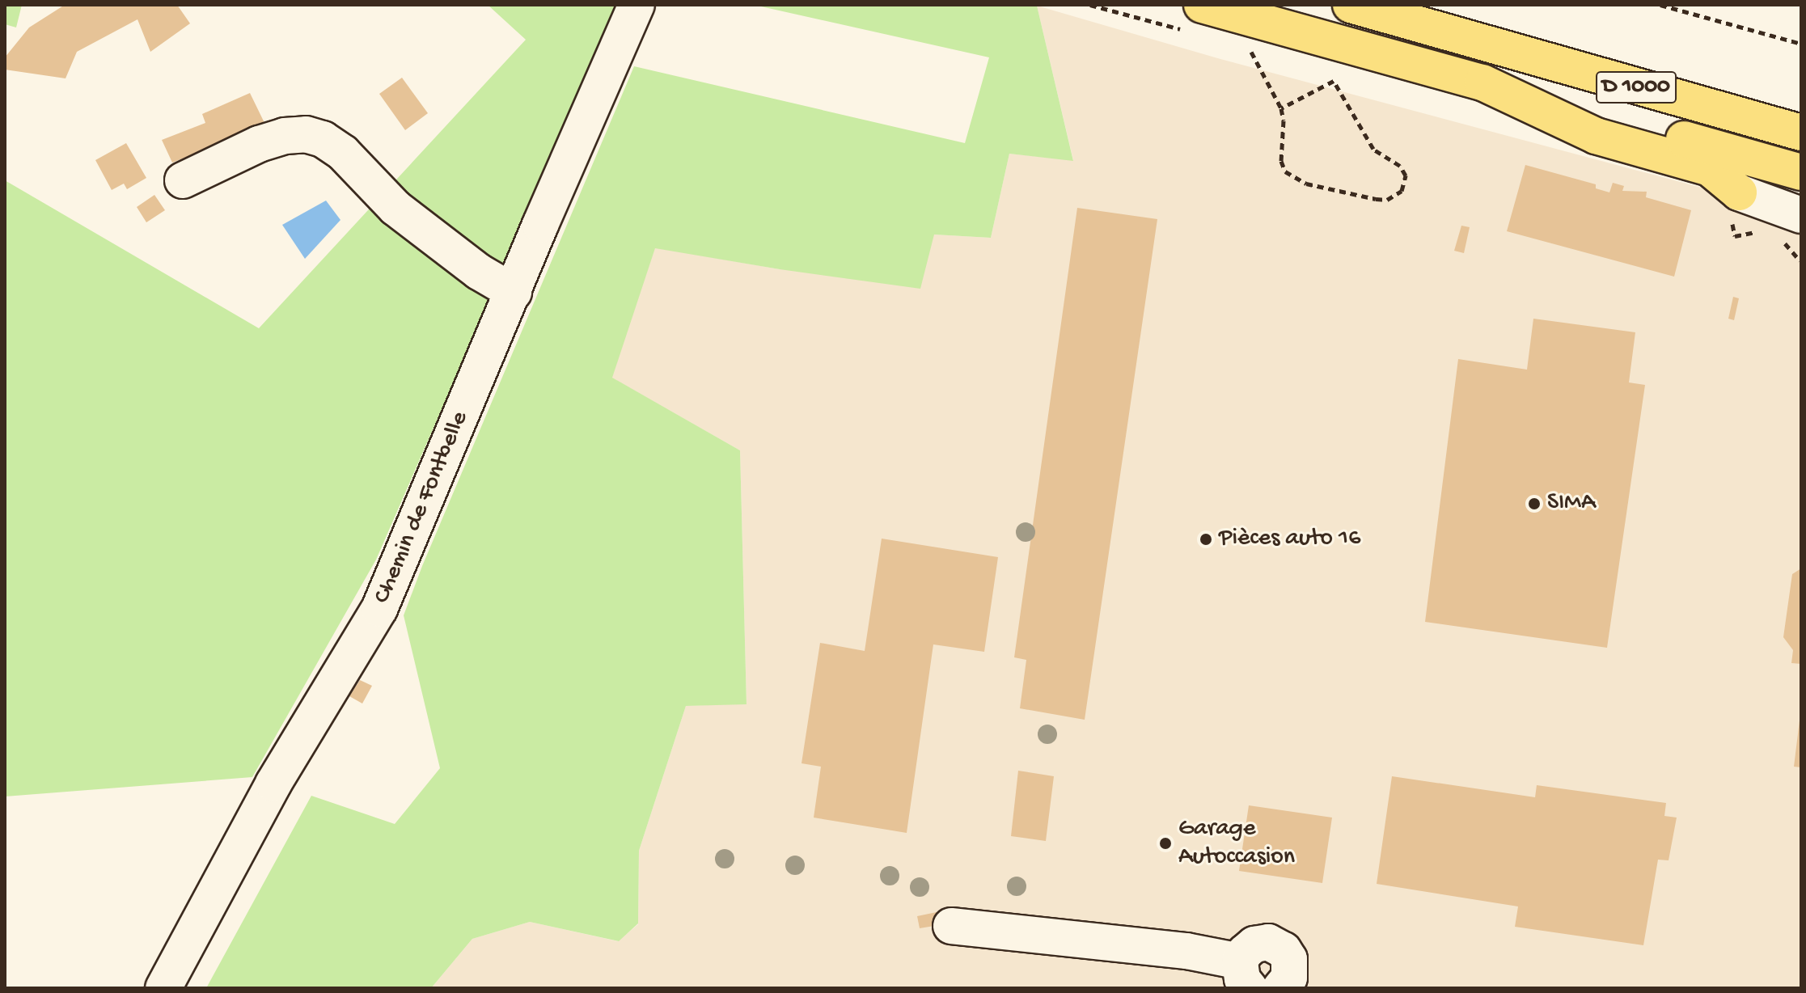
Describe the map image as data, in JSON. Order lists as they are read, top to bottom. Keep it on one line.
{"streets":{"main road":["D 1000"],"street":["Chemin de Fontbelle"]},"places":["SIMA","Pièces auto 16","Garage Autoccasion"]}
